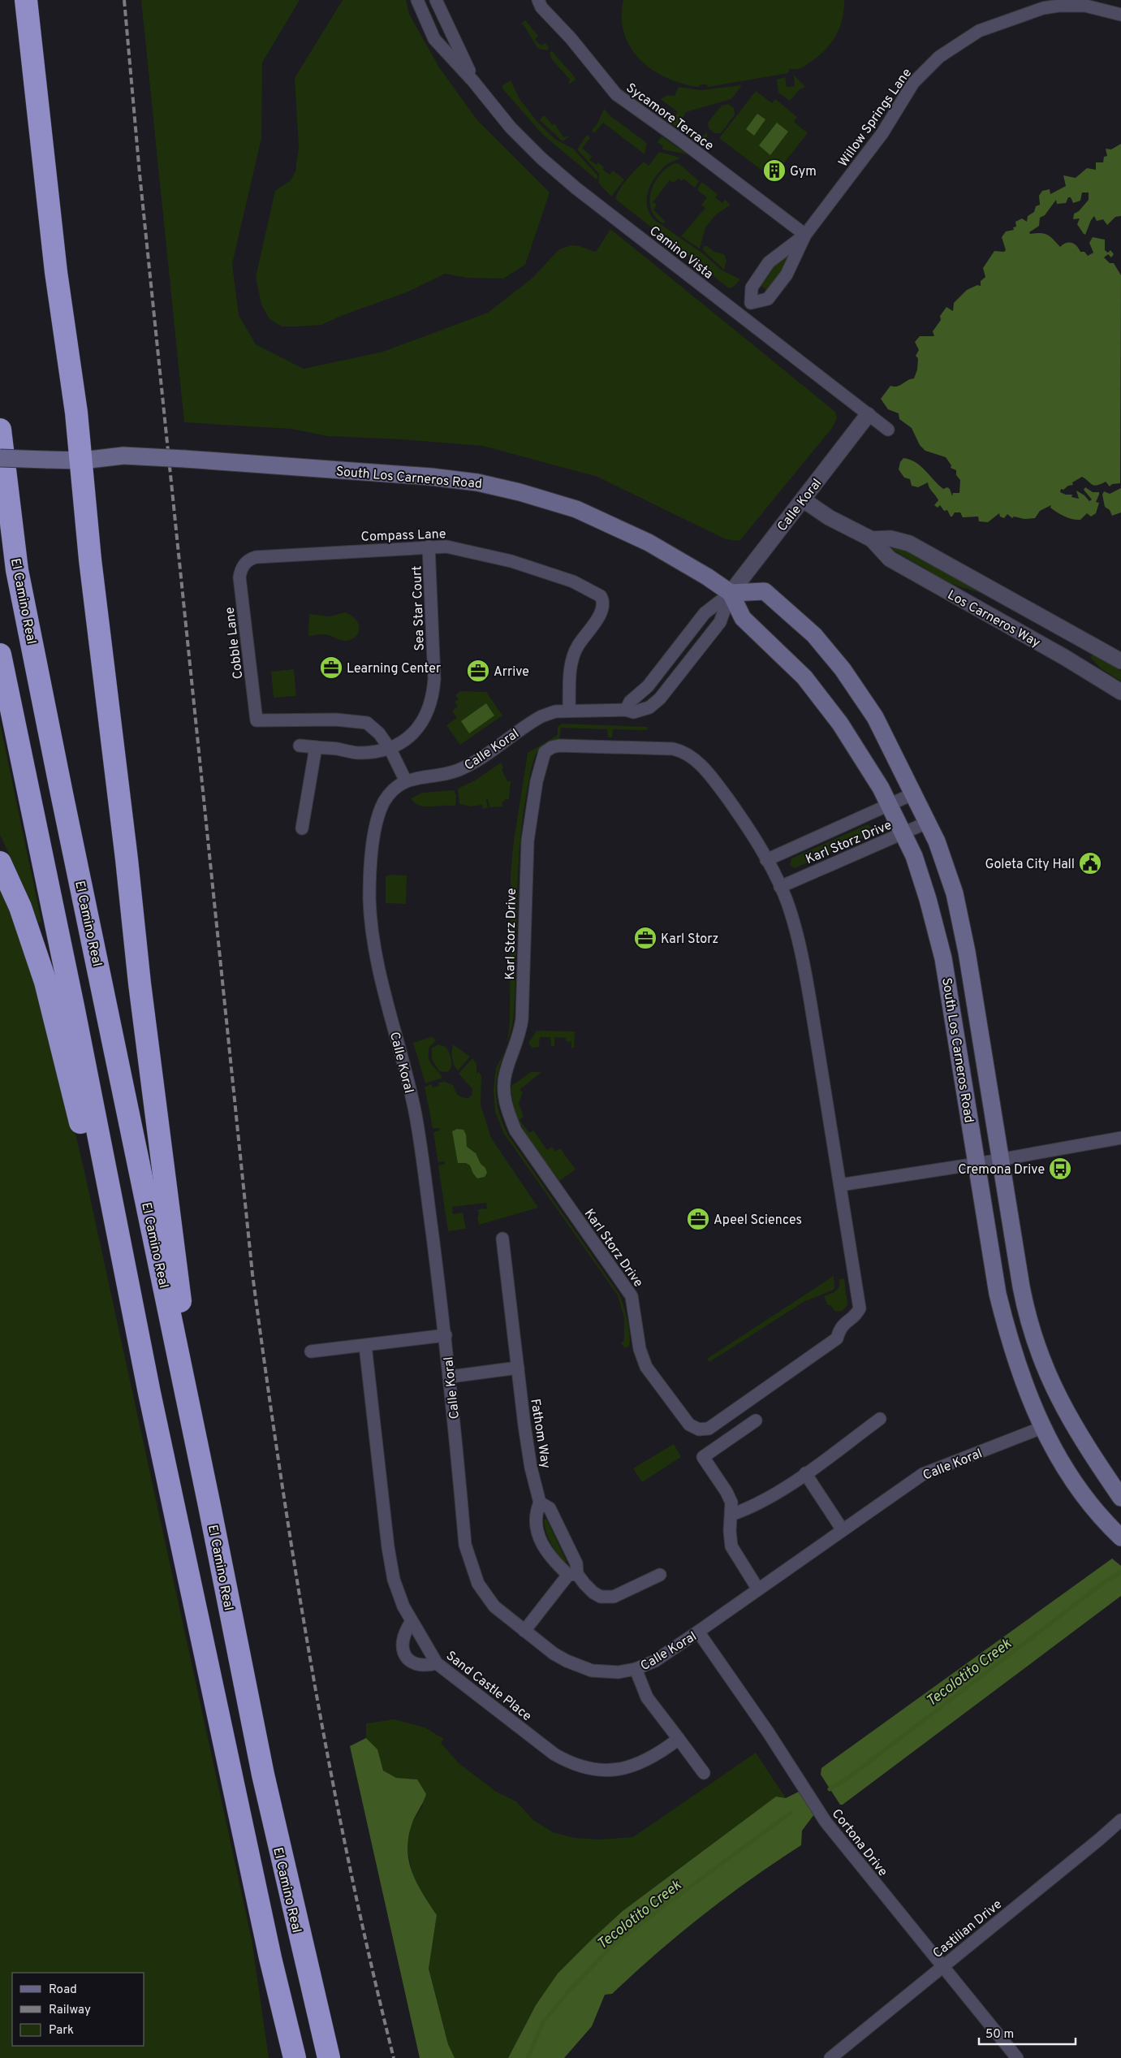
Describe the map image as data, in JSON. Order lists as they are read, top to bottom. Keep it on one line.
{"streets":{"highway":["El Camino Real"],"main road":["South Los Carneros Road"],"street":["Sycamore Terrace","Willow Springs Lane","Camino Vista","Calle Koral","Compass Lane","Sea Star Court","Los Carneros Way","Cobble Lane","Karl Storz Drive","Fathom Way","Sand Castle Place","Cortona Drive","Castilian Drive"]},"crossings":[["Sycamore Terrace","Willow Springs Lane"],["Camino Vista","Calle Koral"],["South Los Carneros Road","Calle Koral"],["South Los Carneros Road","Karl Storz Drive"],["Calle Koral","Compass Lane"],["Calle Koral","Los Carneros Way"],["Calle Koral","Cortona Drive"],["Compass Lane","Sea Star Court"],["Compass Lane","Cobble Lane"],["Sea Star Court","Cobble Lane"],["Cortona Drive","Castilian Drive"]],"water":["Tecolotito Creek"],"places":{"building":["Gym"],"office":["Learning Center","Arrive","Karl Storz","Apeel Sciences"],"public building":["Goleta City Hall"],"bus stop":["Cremona Drive"]},"legend":["Road","Railway","Park"],"scale_bar":"50 m"}
